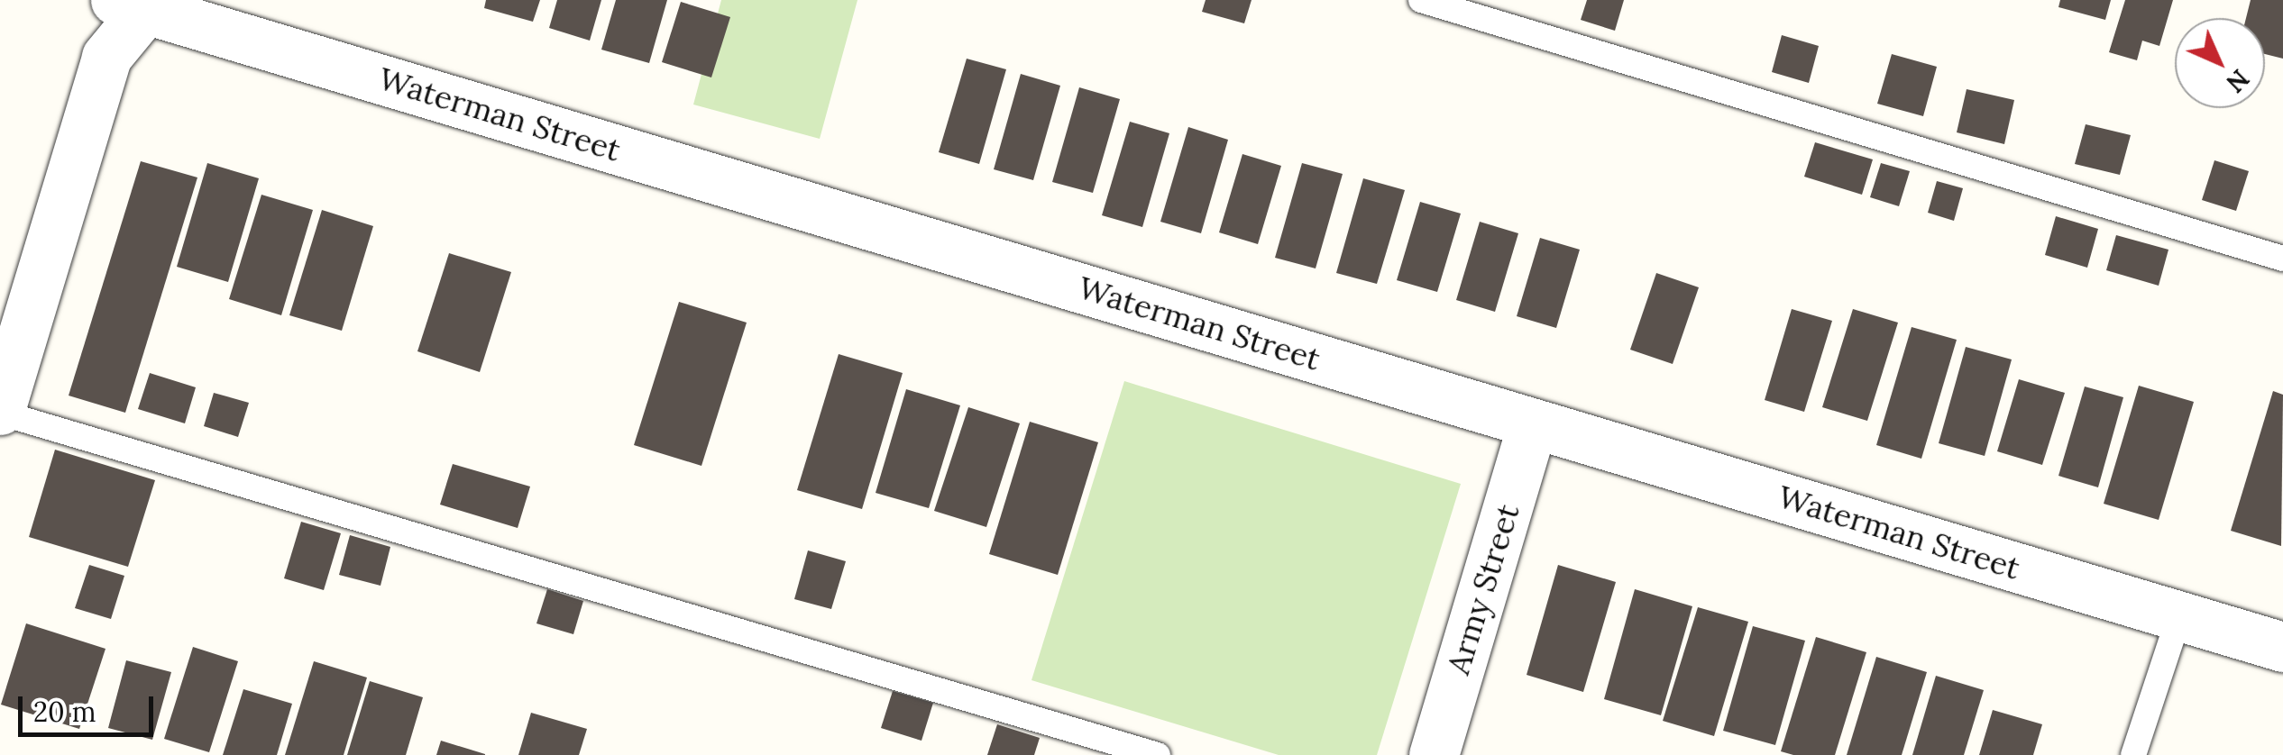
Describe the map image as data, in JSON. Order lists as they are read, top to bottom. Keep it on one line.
{"streets":{"street":["Waterman Street","Army Street"]},"crossings":[["Waterman Street","Army Street"]],"scale_bar":"20 m","north":"bottom right"}
